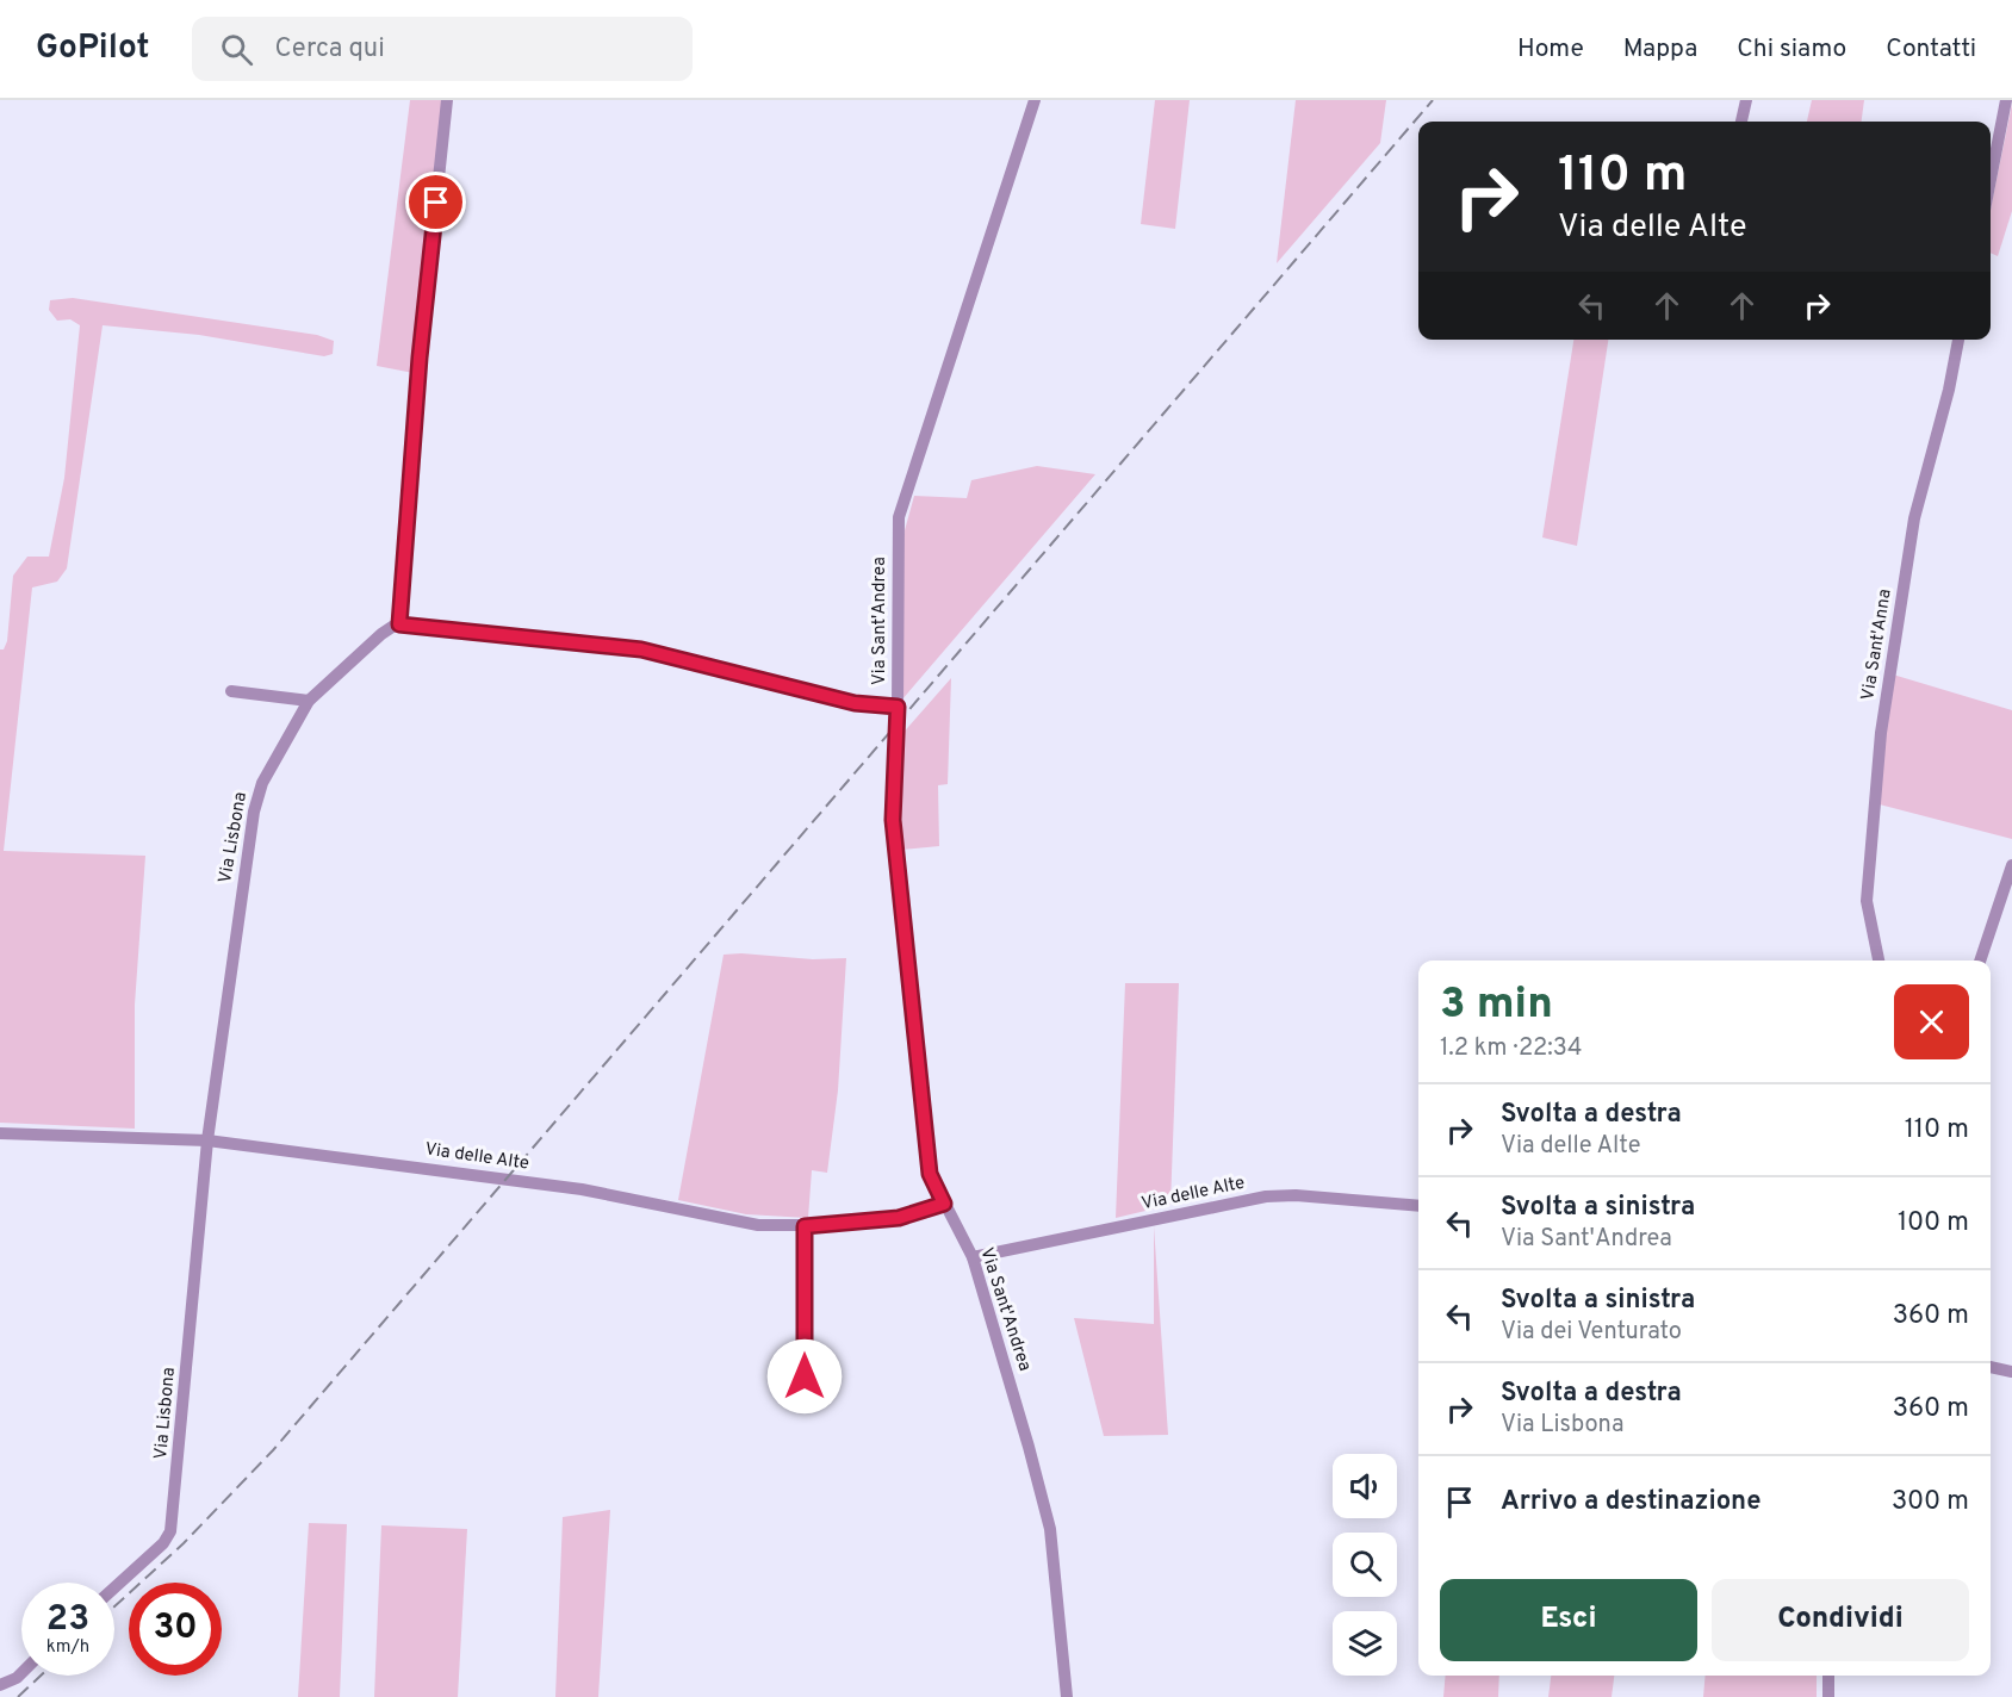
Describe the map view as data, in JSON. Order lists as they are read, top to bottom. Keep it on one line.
{"streets":{"street":["Via Sant'Andrea","Via Sant'Anna","Via Lisbona","Via delle Alte"]},"crossings":[["Via Sant'Andrea","Via delle Alte"],["Via Lisbona","Via delle Alte"]],"page":{"header":"GoPilot","search":"Cerca qui","nav":["Home","Mappa","Chi siamo","Contatti"],"turn":["110 m","Via delle Alte"],"heading":["3 min","1.2 km · 22:34"],"list":[{"name":"Svolta a destra","note":"Via delle Alte","value":"110 m"},{"name":"Svolta a sinistra","note":"Via Sant'Andrea","value":"100 m"},{"name":"Svolta a sinistra","note":"Via dei Venturato","value":"360 m"},{"name":"Svolta a destra","note":"Via Lisbona","value":"360 m"},{"name":"Arrivo a destinazione","value":"300 m"}],"buttons":["Esci","Condividi"],"speed":"23 km/h","limit":"30"}}
